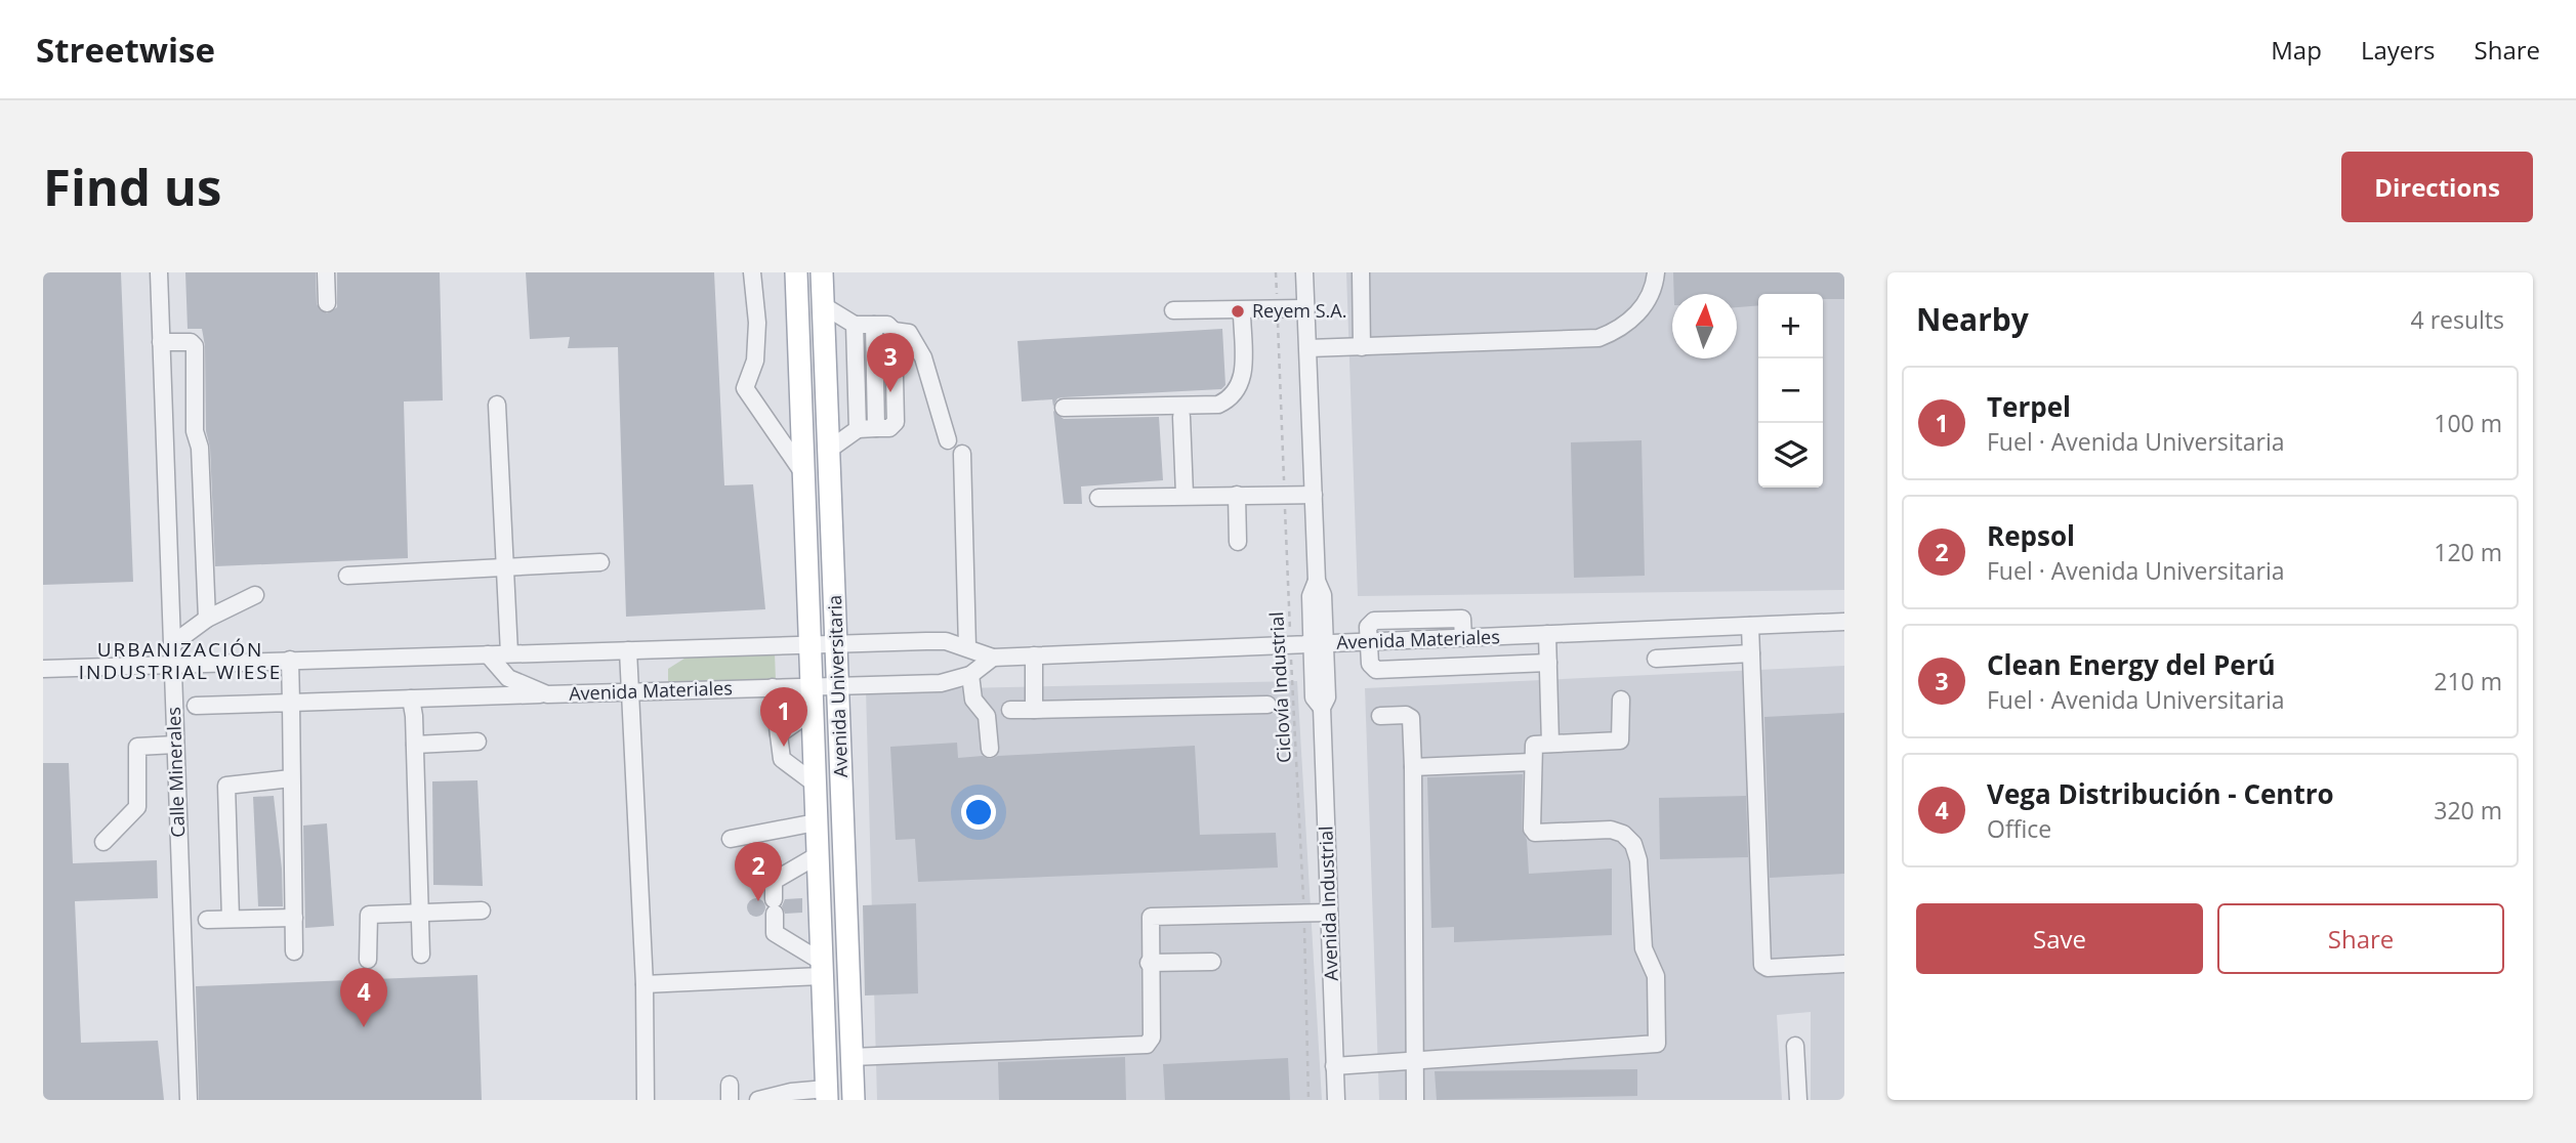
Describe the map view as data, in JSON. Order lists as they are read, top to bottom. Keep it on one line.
{"streets":{"main road":["Avenida Universitaria"],"street":["Avenida Materiales","Calle Minerales","Avenida Industrial"],"path":["Ciclovía Industrial"]},"crossings":[["Avenida Materiales","Avenida Universitaria"],["Avenida Materiales","Ciclovía Industrial"],["Avenida Materiales","Calle Minerales"],["Avenida Materiales","Avenida Industrial"]],"districts":["URBANIZACIÓN INDUSTRIAL WIESE"],"places":["Reyem S.A."],"north":"top","page":{"header":"Streetwise","nav":["Map","Layers","Share"],"buttons":["Directions",["Save","Share"]],"title":"Find us","heading":["Nearby","4 results"],"map_buttons":["+","−"],"pins":["3","1","2","4"],"list":[{"mark":"1","name":"Terpel","note":"Fuel · Avenida Universitaria","value":"100 m"},{"mark":"2","name":"Repsol","note":"Fuel · Avenida Universitaria","value":"120 m"},{"mark":"3","name":"Clean Energy del Perú","note":"Fuel · Avenida Universitaria","value":"210 m"},{"mark":"4","name":"Vega Distribución - Centro","note":"Office","value":"320 m"}]}}
